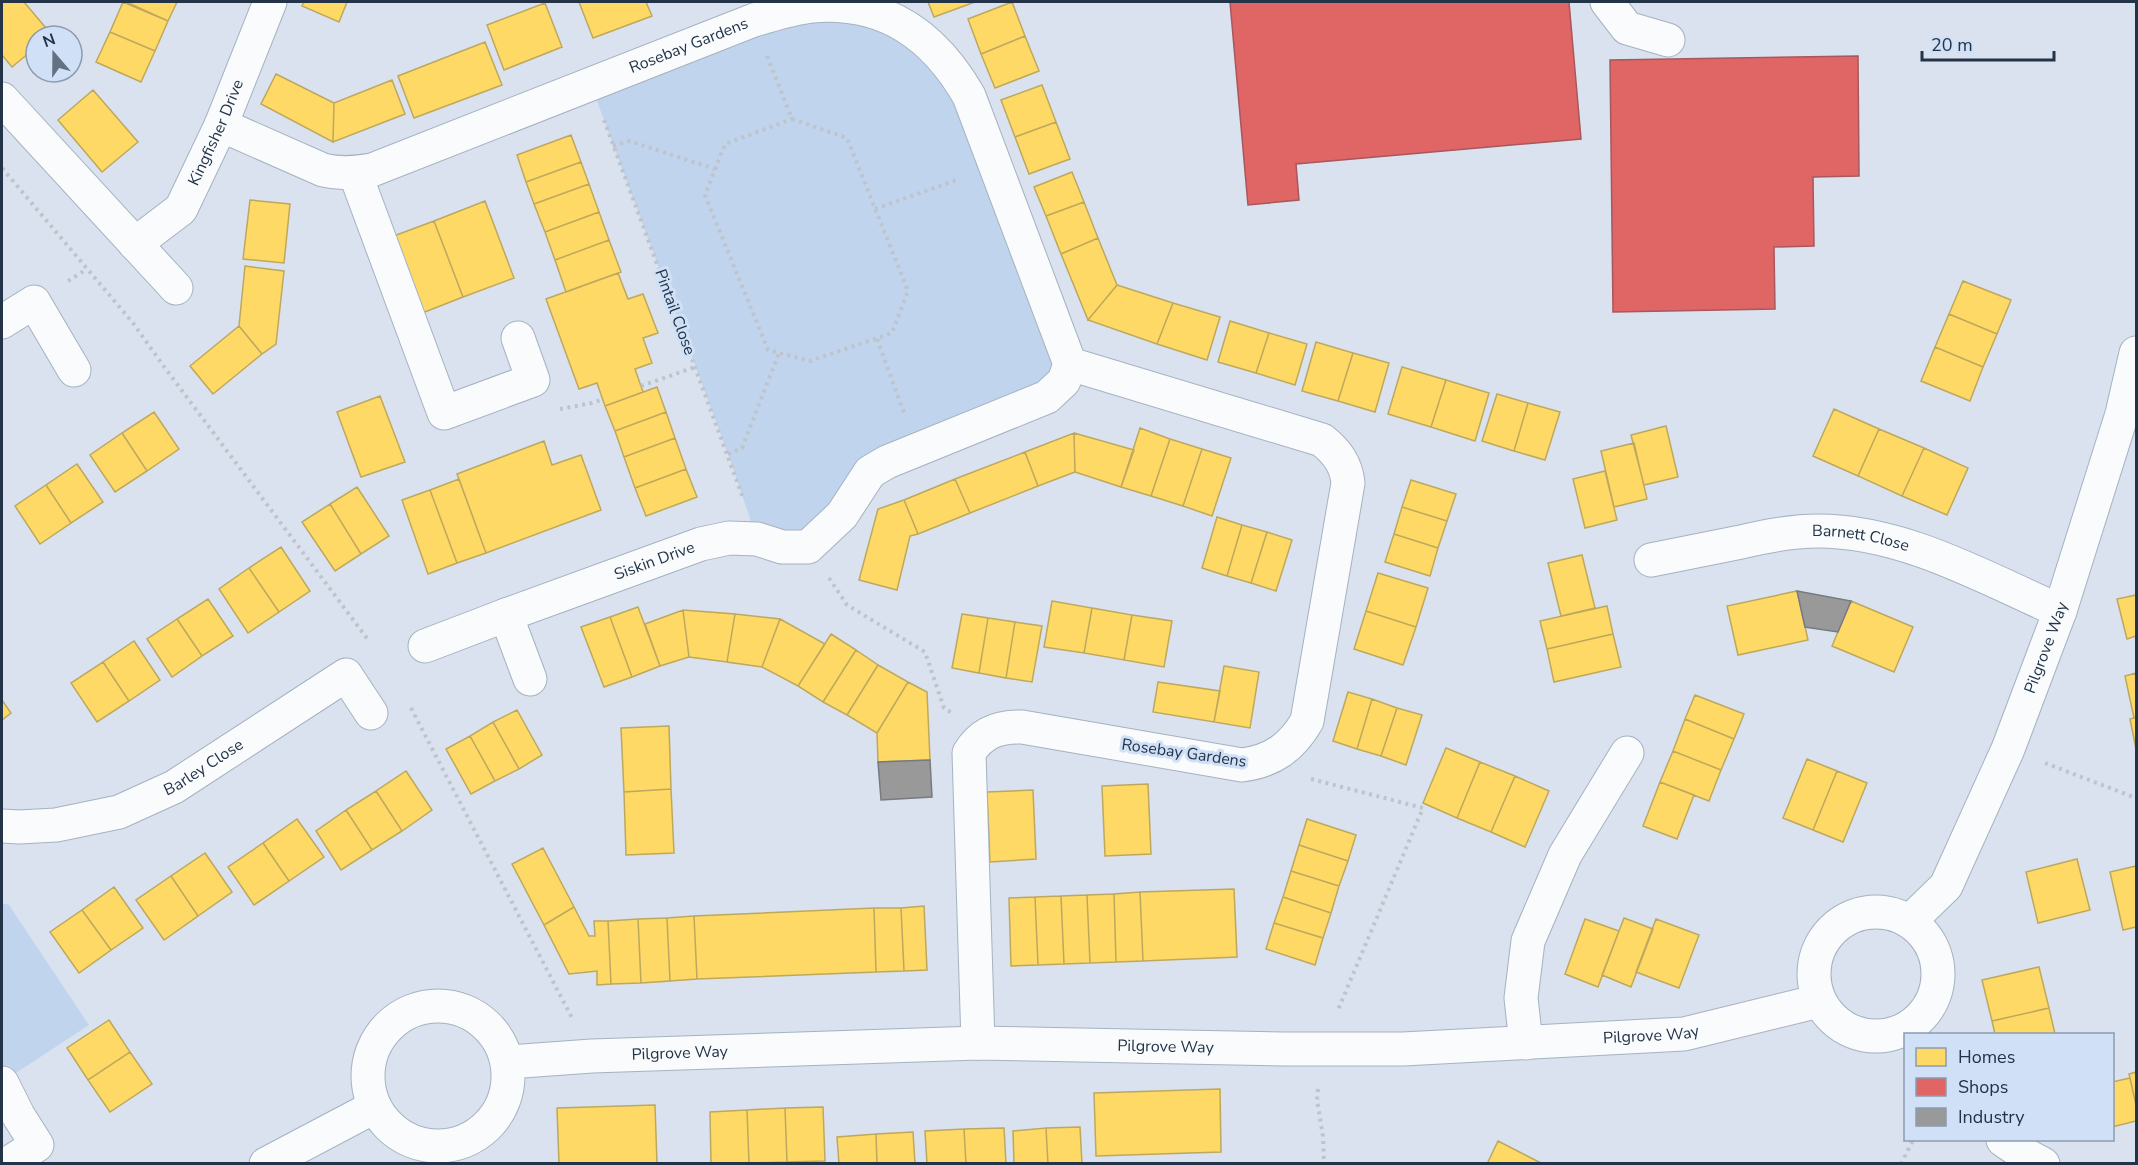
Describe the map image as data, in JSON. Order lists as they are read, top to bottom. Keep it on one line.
{"streets":{"street":["Rosebay Gardens","Kingfisher Drive","Barnett Close","Siskin Drive","Pilgrove Way","Barley Close"],"path":["Pintail Close"]},"crossings":[["Rosebay Gardens","Kingfisher Drive"],["Rosebay Gardens","Pintail Close"],["Pintail Close","Siskin Drive"],["Barnett Close","Pilgrove Way"]],"legend":["Homes","Shops","Industry"],"scale_bar":"20 m","north":"top"}
